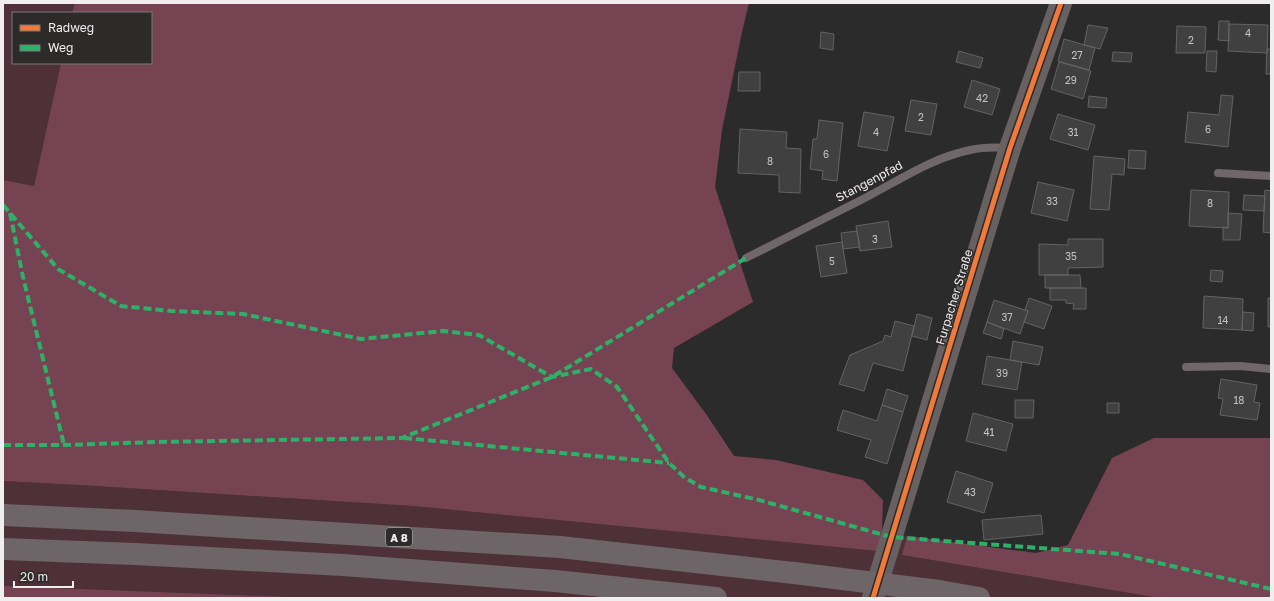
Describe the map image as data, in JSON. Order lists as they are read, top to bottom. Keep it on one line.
{"streets":{"highway":["A 8"],"street":["Furpacher Straße"],"lane":["Stangenpfad"]},"crossings":[["Stangenpfad","Furpacher Straße"]],"house_numbers":["4","2","27","29","42","2","6","4","31","6","8","33","8","3","35","5","37","14","39","18","41","43"],"legend":["Radweg","Weg"],"scale_bar":"20 m"}
